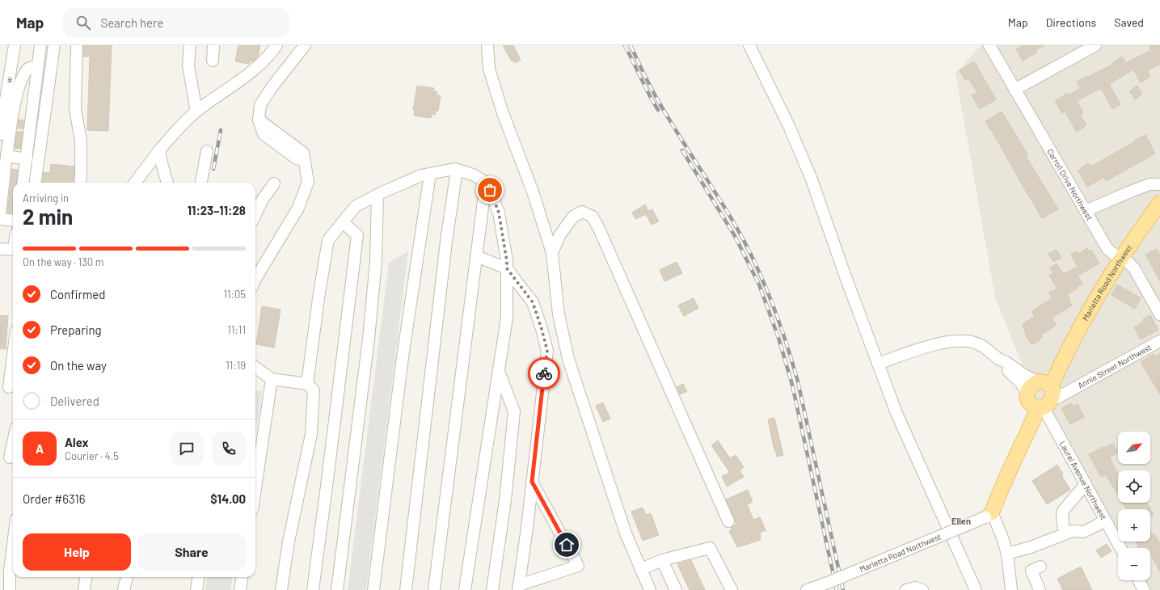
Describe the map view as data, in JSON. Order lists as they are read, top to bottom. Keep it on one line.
{"streets":{"main road":["Marietta Road Northwest"],"street":["w","Carroll Drive Northwest","Annie Street Northwest","Laurel Avenue Northwest"]},"crossings":[["Carroll Drive Northwest","Marietta Road Northwest"],["Marietta Road Northwest","Annie Street Northwest"],["Marietta Road Northwest","Laurel Avenue Northwest"],["Annie Street Northwest","Laurel Avenue Northwest"]],"districts":["Ellen"],"north":"top right","page":{"header":"Map","search":"Search here","nav":["Map","Directions","Saved"],"heading":["2 min","Arriving in","11:23–11:28"],"panel":["Alex","Courier · 4.5","Order #6316","$14.00"],"bar":"On the way · 130 m","list":[["Confirmed","11:05"],["Preparing","11:11"],["On the way","11:19"],"Delivered"],"map_buttons":["+","−"],"round":"A","buttons":["Help","Share"]}}
